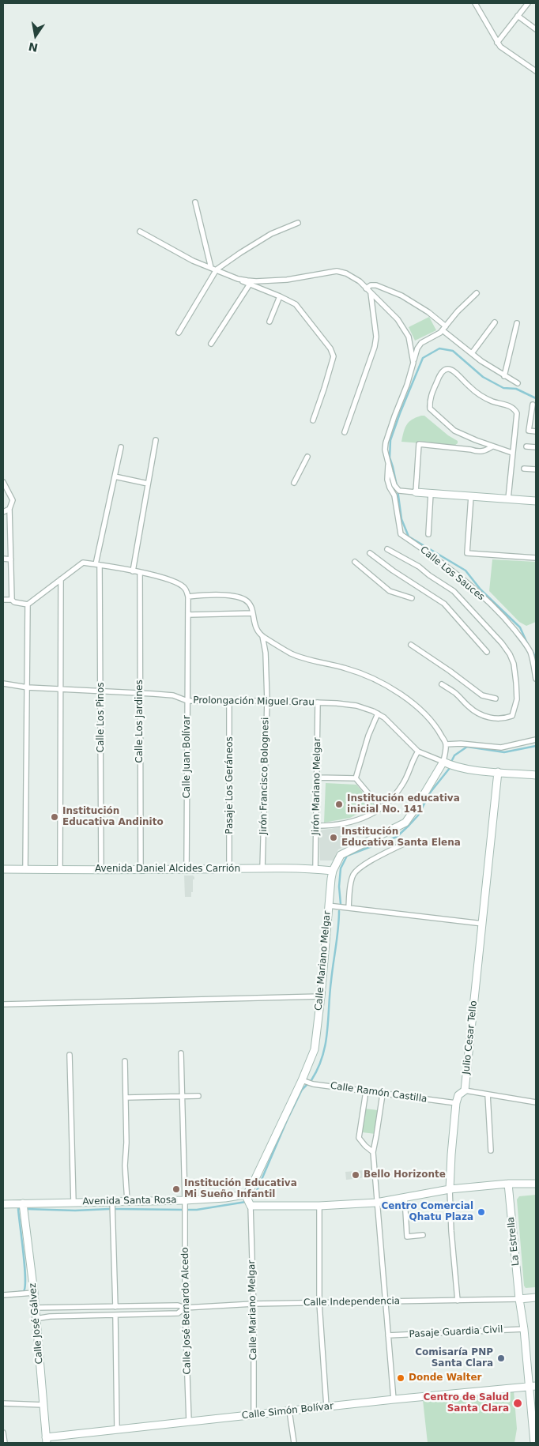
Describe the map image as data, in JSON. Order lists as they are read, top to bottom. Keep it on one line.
{"streets":{"street":["Calle Los Sauces","Prolongación Miguel Grau","Calle Los Pinos","Calle Los Jardines","Calle Juan Bolívar","Jirón Francisco Bolognesi","Pasaje Los Geráneos","Jirón Mariano Melgar","Avenida Daniel Alcides Carrión","Calle Mariano Melgar","Julio Cesar Tello","Calle Ramón Castilla","Avenida Santa Rosa","La Estrella","Calle Independencia","Calle José Bernardo Alcedo","Calle José Gálvez","Pasaje Guardia Civil","Calle Simón Bolívar"]},"crossings":[["Prolongación Miguel Grau","Calle Los Pinos"],["Prolongación Miguel Grau","Calle Los Jardines"],["Prolongación Miguel Grau","Calle Juan Bolívar"],["Prolongación Miguel Grau","Jirón Francisco Bolognesi"],["Prolongación Miguel Grau","Pasaje Los Geráneos"],["Prolongación Miguel Grau","Jirón Mariano Melgar"],["Calle Los Pinos","Avenida Daniel Alcides Carrión"],["Calle Los Jardines","Avenida Daniel Alcides Carrión"],["Calle Juan Bolívar","Avenida Daniel Alcides Carrión"],["Jirón Francisco Bolognesi","Avenida Daniel Alcides Carrión"],["Pasaje Los Geráneos","Avenida Daniel Alcides Carrión"],["Jirón Mariano Melgar","Avenida Daniel Alcides Carrión"],["Avenida Daniel Alcides Carrión","Calle Mariano Melgar"],["Calle Mariano Melgar","Calle Ramón Castilla"],["Calle Mariano Melgar","Avenida Santa Rosa"],["Calle Mariano Melgar","Calle Independencia"],["Calle Mariano Melgar","Calle Simón Bolívar"],["Julio Cesar Tello","Calle Ramón Castilla"],["Julio Cesar Tello","Calle Independencia"],["Avenida Santa Rosa","Calle José Bernardo Alcedo"],["Avenida Santa Rosa","Calle José Gálvez"],["La Estrella","Calle Independencia"],["La Estrella","Pasaje Guardia Civil"],["La Estrella","Calle Simón Bolívar"],["Calle Independencia","Calle José Bernardo Alcedo"],["Calle Independencia","Calle José Gálvez"],["Calle José Bernardo Alcedo","Calle Simón Bolívar"],["Calle José Gálvez","Calle Simón Bolívar"]],"places":["Institución educativa inicial No. 141","Institución Educativa Andinito","Institución Educativa Santa Elena","Bello Horizonte","Institución Educativa Mi Sueño Infantil","Centro Comercial Qhatu Plaza","Comisaría PNP Santa Clara","Donde Walter","Centro de Salud Santa Clara"],"north":"bottom"}
